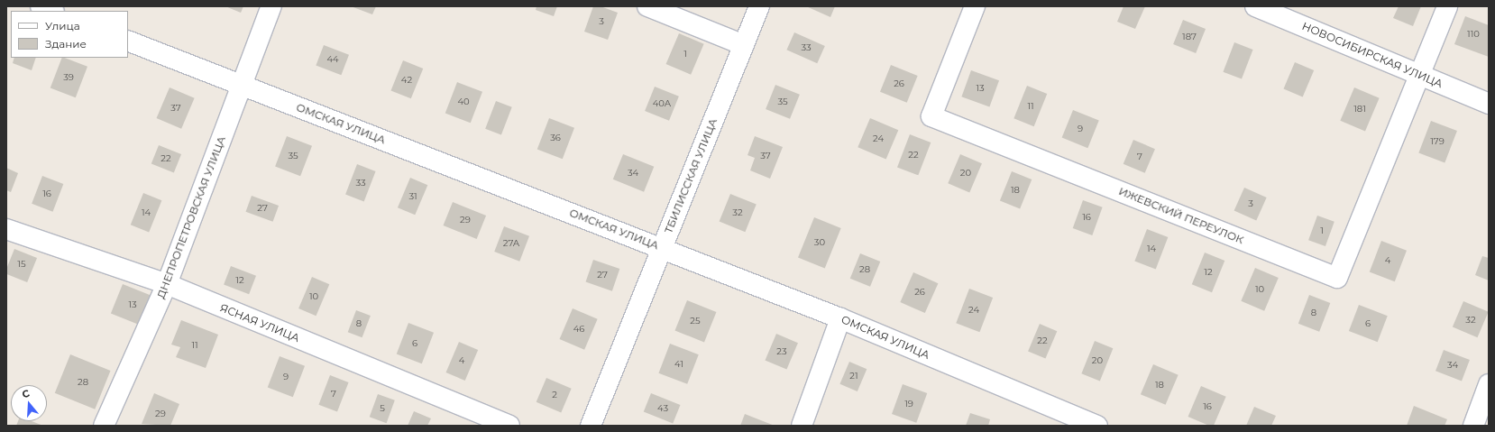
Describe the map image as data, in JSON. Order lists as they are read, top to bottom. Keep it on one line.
{"streets":{"street":["НОВОСИБИРСКАЯ УЛИЦА","ОМСКАЯ УЛИЦА","ТБИЛИССКАЯ УЛИЦА","ИЖЕВСКИЙ ПЕРЕУЛОК","ДНЕПРОПЕТРОВСКАЯ УЛИЦА","ЯСНАЯ УЛИЦА"]},"crossings":[["НОВОСИБИРСКАЯ УЛИЦА","ИЖЕВСКИЙ ПЕРЕУЛОК"],["ОМСКАЯ УЛИЦА","ТБИЛИССКАЯ УЛИЦА"],["ОМСКАЯ УЛИЦА","ДНЕПРОПЕТРОВСКАЯ УЛИЦА"],["ДНЕПРОПЕТРОВСКАЯ УЛИЦА","ЯСНАЯ УЛИЦА"]],"house_numbers":["3","110","187","33","1","44","39","42","26","13","40","35","40А","11","37","181","9","36","24","179","22","35","37","7","22","34","20","33","18","16","31","3","27","14","32","16","29","1","30","27А","14","4","15","28","12","27","12","10","26","10","13","24","8","32","25","8","6","46","22","6","11","23","4","20","41","34","21","9","28","18","7","2","19","16","5","43","29"],"legend":["Улица","Здание"],"north":"top"}
